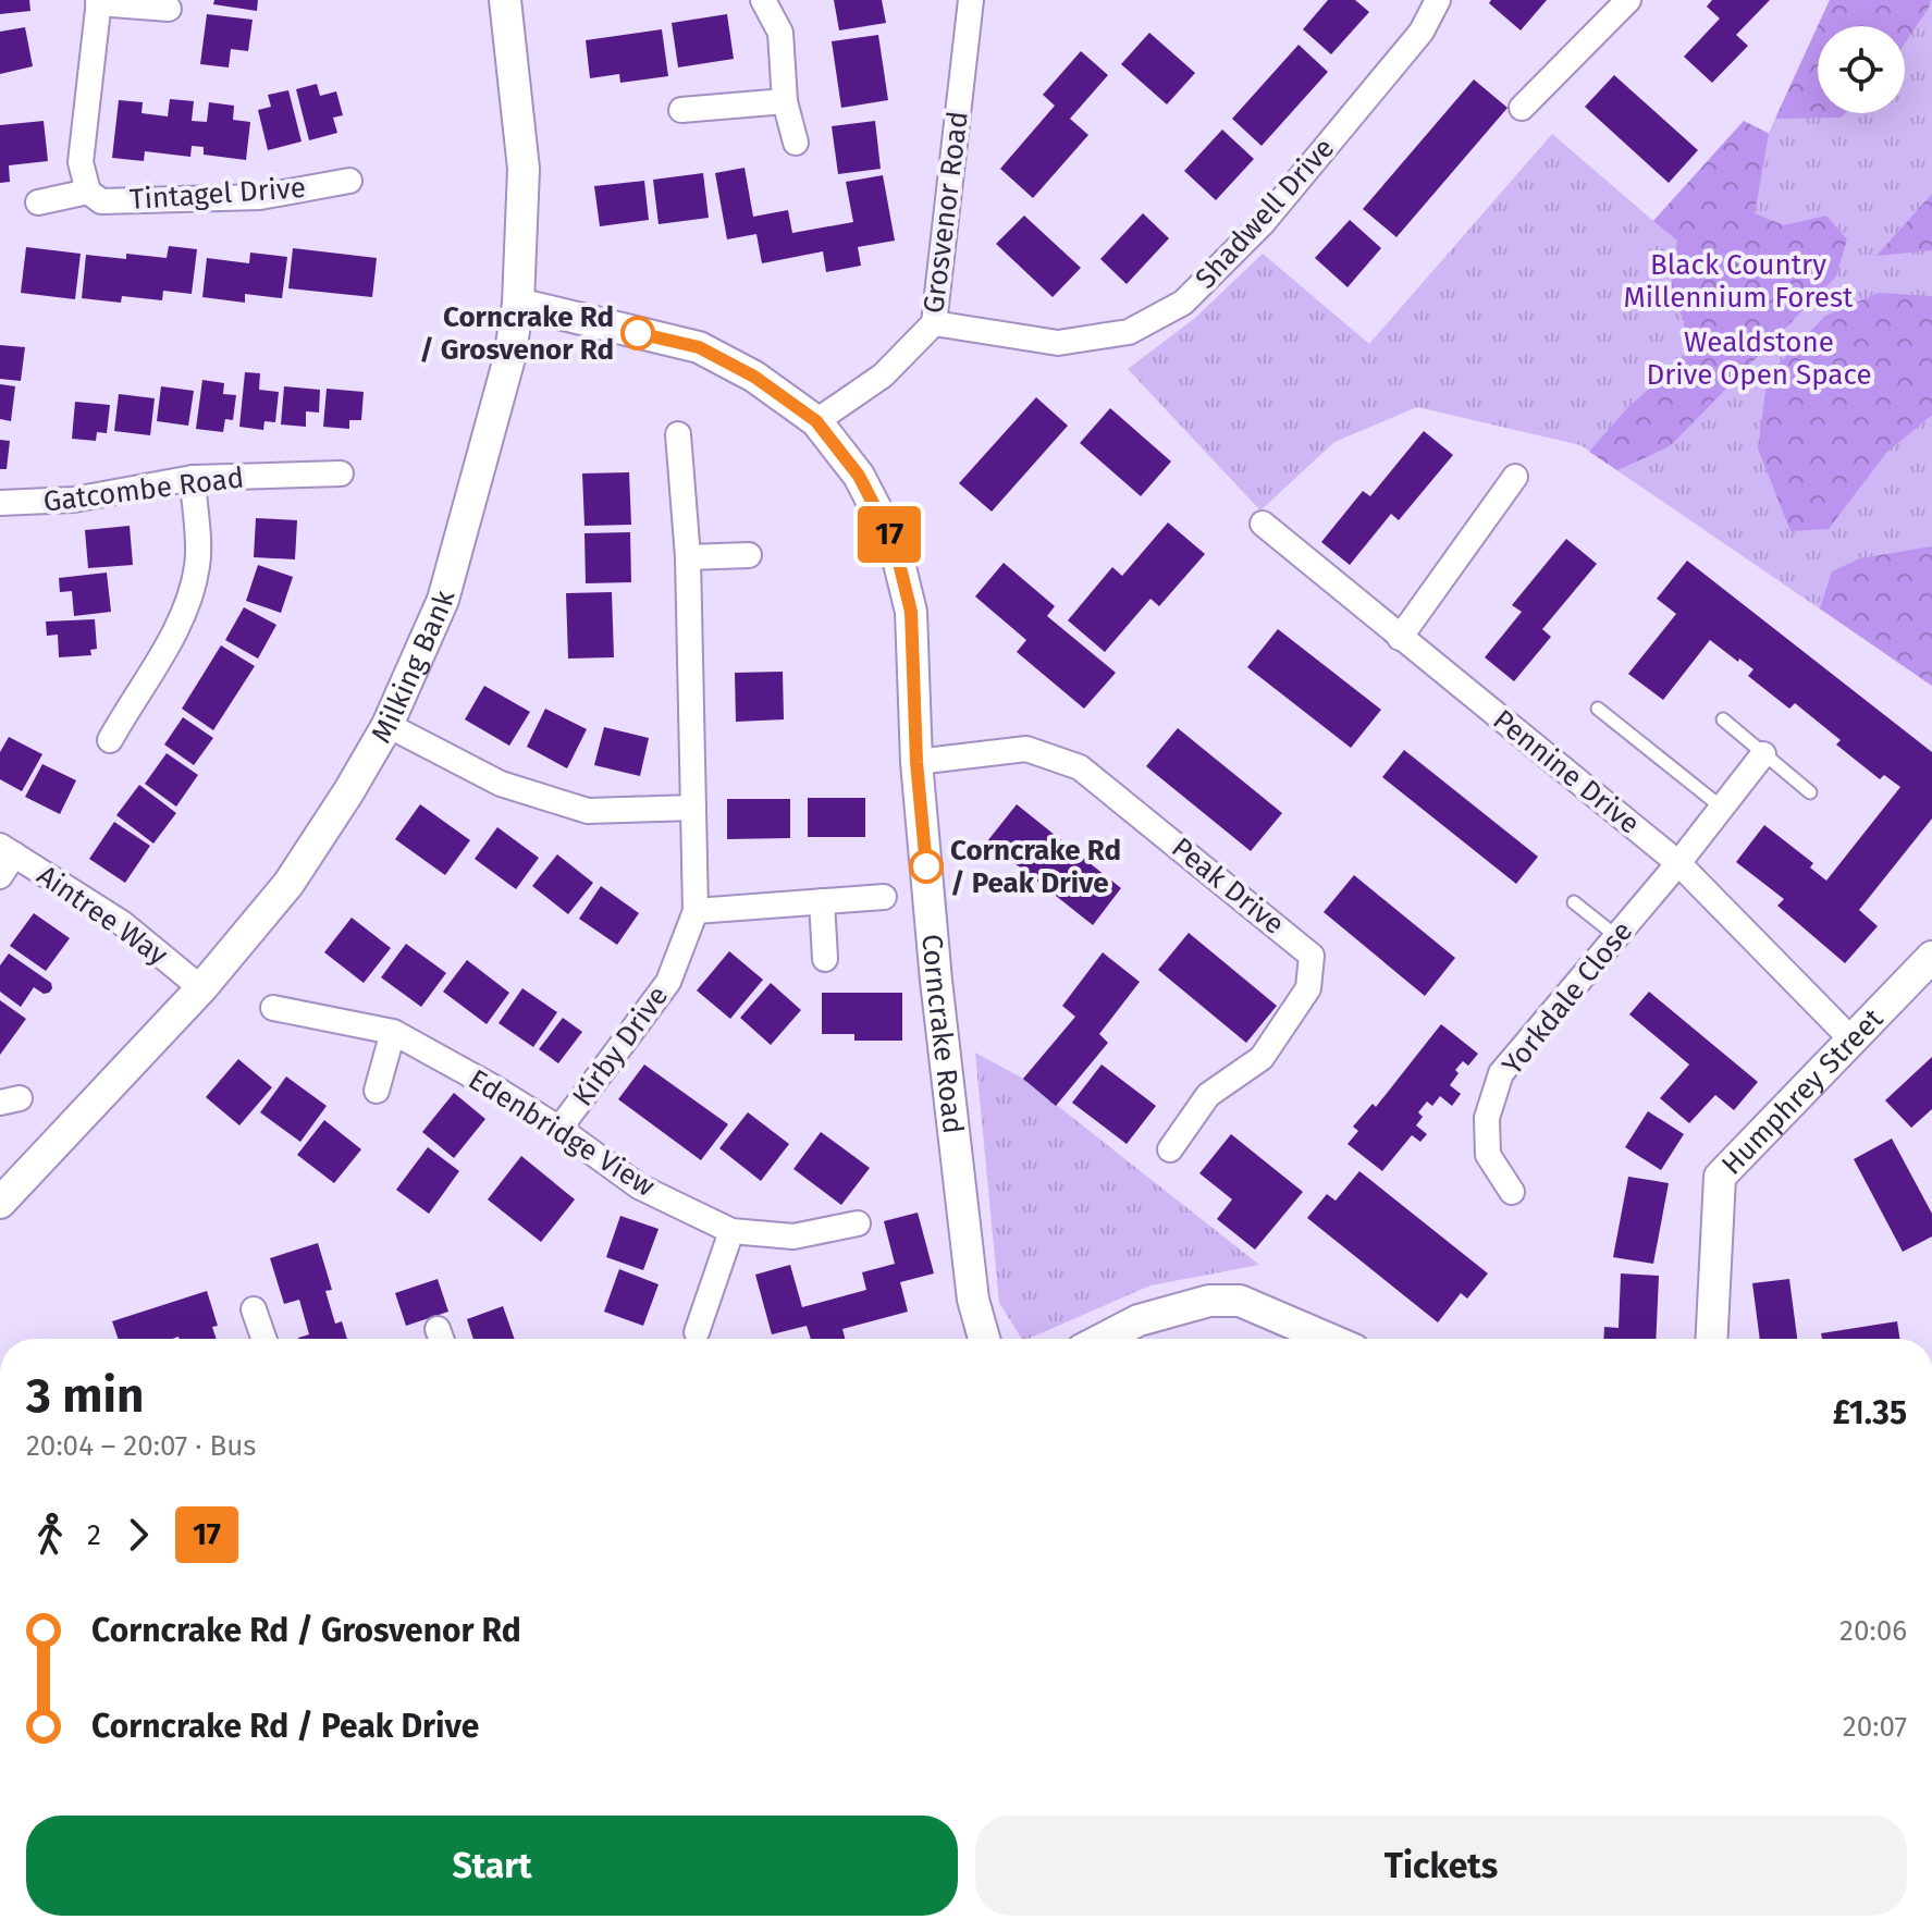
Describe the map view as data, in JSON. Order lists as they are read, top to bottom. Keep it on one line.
{"streets":{"street":["Tintagel Drive","Grosvenor Road","Shadwell Drive","Gatcombe Road","Milking Bank","Pennine Drive","Peak Drive","Aintree Way","Yorkdale Close","Corncrake Road","Kirby Drive","Humphrey Street","Edenbridge View"]},"crossings":[["Grosvenor Road","Shadwell Drive"],["Grosvenor Road","Corncrake Road"],["Milking Bank","Aintree Way"],["Pennine Drive","Yorkdale Close"],["Pennine Drive","Humphrey Street"],["Peak Drive","Corncrake Road"],["Kirby Drive","Edenbridge View"]],"parks":["Black Country Millennium Forest","Wealdstone Drive Open Space"],"places":["Corncrake Rd / Grosvenor Rd","Corncrake Rd / Peak Drive"],"lines":["bus line 17"],"page":{"on_map":"17","heading":["3 min","20:04 – 20:07 · Bus","£1.35"],"legs":["2","17"],"list":[{"name":"Corncrake Rd / Grosvenor Rd","value":"20:06"},{"name":"Corncrake Rd / Peak Drive","value":"20:07"}],"buttons":["Start","Tickets"]}}
